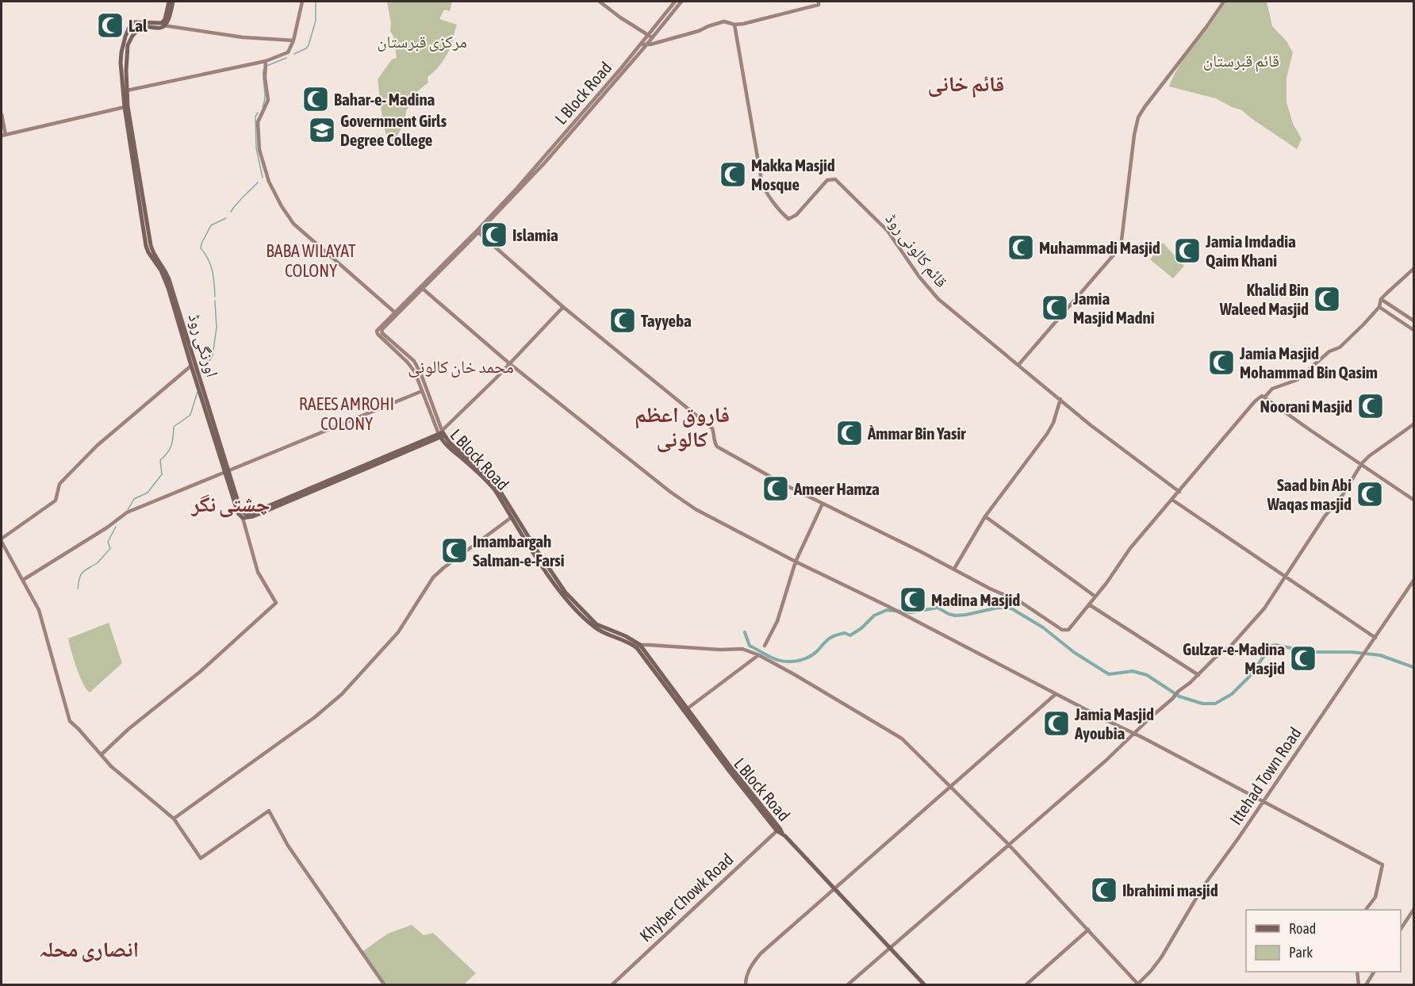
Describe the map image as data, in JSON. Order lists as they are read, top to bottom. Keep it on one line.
{"streets":{"main road":["L Block Road","اورنگی روڈ"],"street":["قائم کالونی روڈ","Ittehad Town Road","Khyber Chowk Road"]},"crossings":[["L Block Road","اورنگی روڈ"],["L Block Road","Khyber Chowk Road"]],"districts":["قائم خانى","BABA WILAYAT COLONY","محمد خان کالونی","RAEES AMROHI COLONY","فاروق اعظم کالونی","چشتی نگر","انصاری محلہ"],"parks":["مرکزی قبرستان","قائم قبرستان"],"places":{"mosque":["Lal","Bahar-e- Madina","Makka Masjid Mosque","Islamia","Muhammadi Masjid","Jamia Imdadia Qaim Khani","Khalid Bin Waleed Masjid","Jamia Masjid Madni","Tayyeba","Jamia Masjid Mohammad Bin Qasim","Noorani Masjid","Àmmar Bin Yasir","Ameer Hamza","Saad bin Abi Waqas masjid","Imambargah Salman-e-Farsi","Madina Masjid","Gulzar-e-Madina Masjid","Jamia Masjid Ayoubia","Ibrahimi masjid"],"school or university":["Government Girls Degree College"]},"legend":["Road","Park"]}
